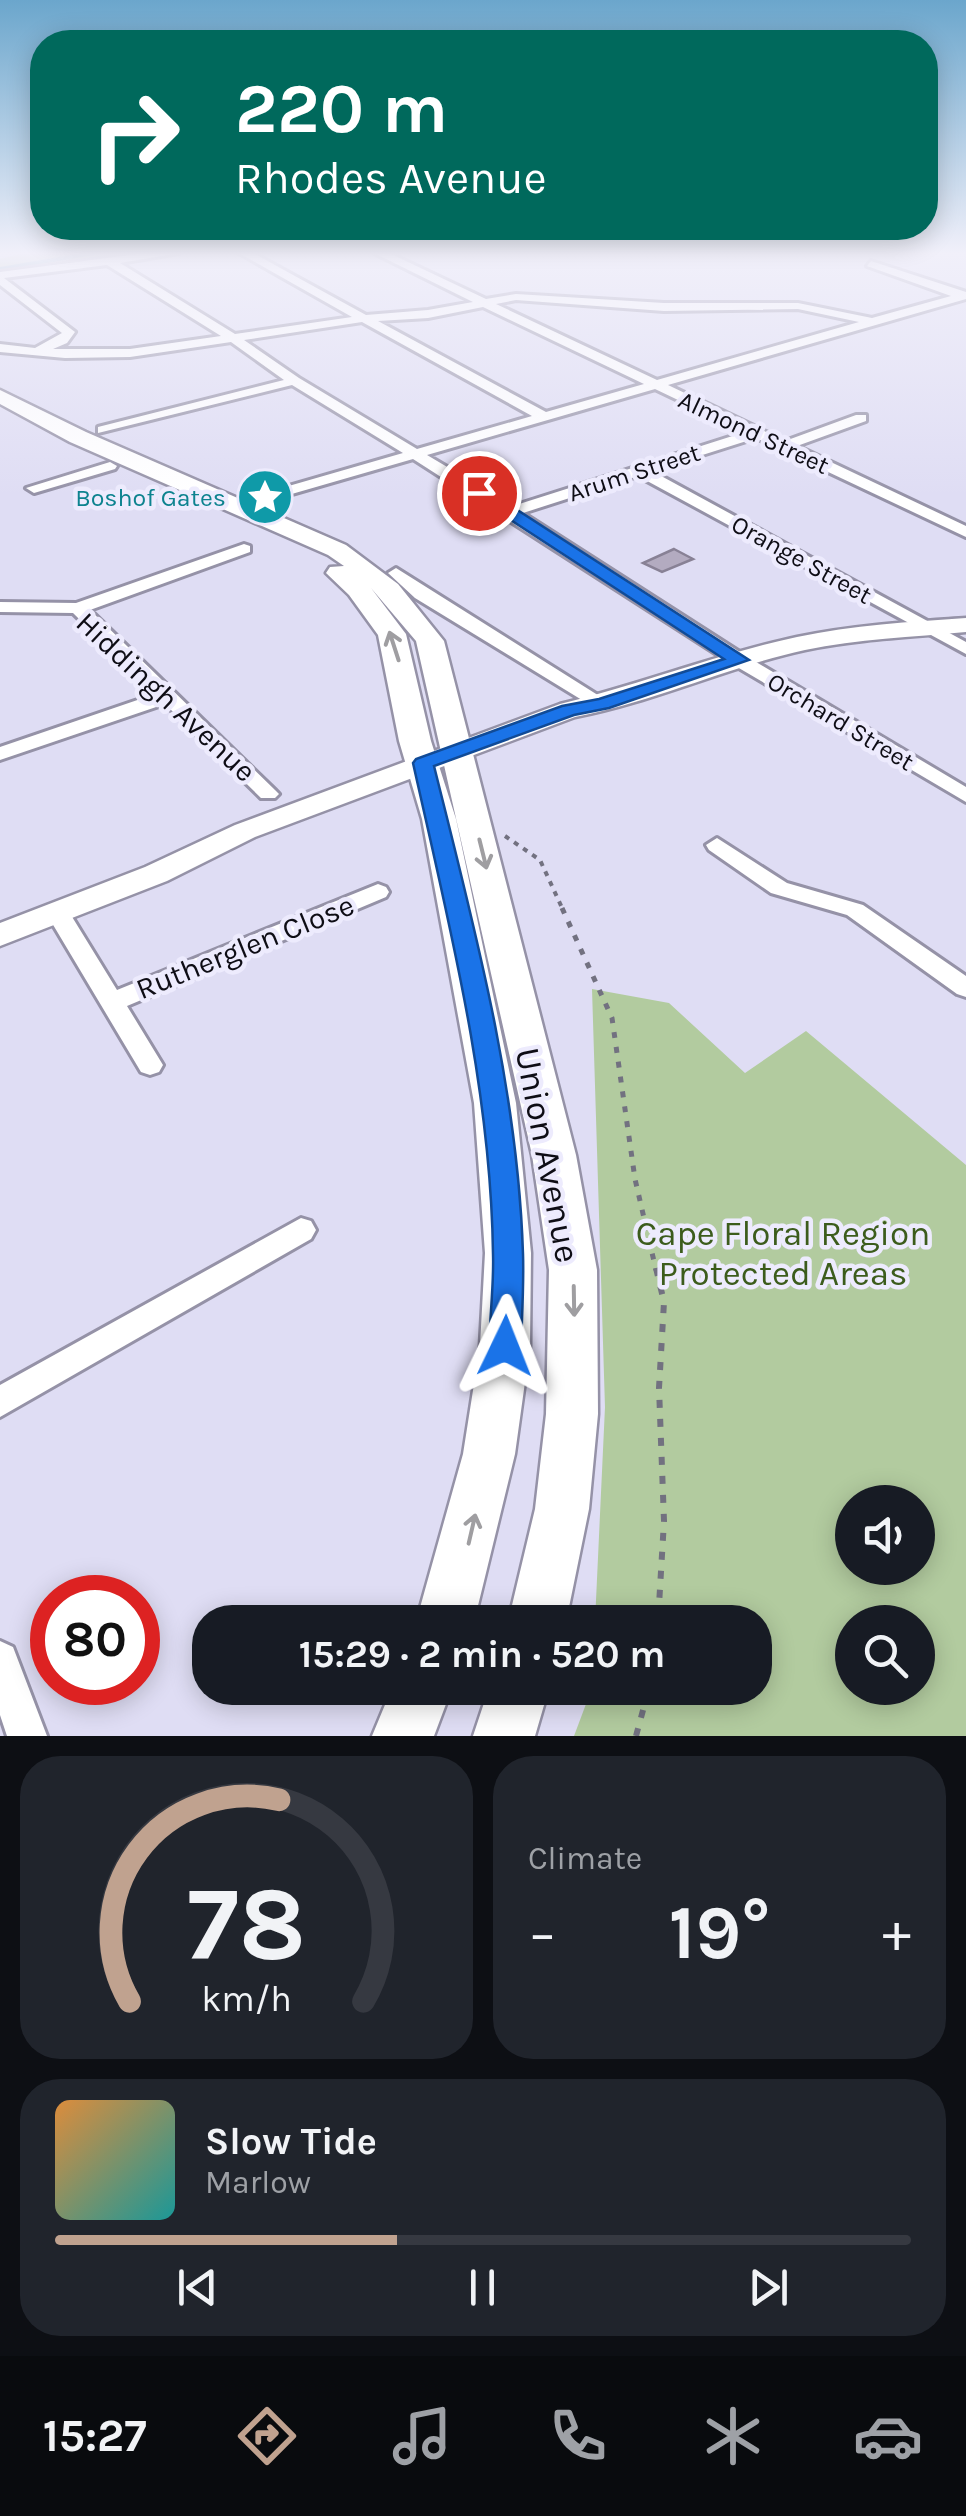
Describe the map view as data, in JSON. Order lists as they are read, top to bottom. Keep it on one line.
{"streets":{"highway":["Union Avenue"],"street":["Almond Street","Arum Street","Orange Street","Hiddingh Avenue","Orchard Street","Rutherglen Close"]},"crossings":[["Almond Street","Arum Street"],["Arum Street","Orange Street"],["Arum Street","Orchard Street"]],"parks":["Cape Floral Region Protected Areas"],"places":{"place":["Boshof Gates"]},"page":{"turn":["220 m","Rhodes Avenue"],"limit":"80","trip":"15:29 · 2 min · 520 m","tile":"Climate","heat":["−","19°","+"],"song":["Slow Tide","Marlow"],"tabs":"15:27","gauge":["78","km/h"]}}
